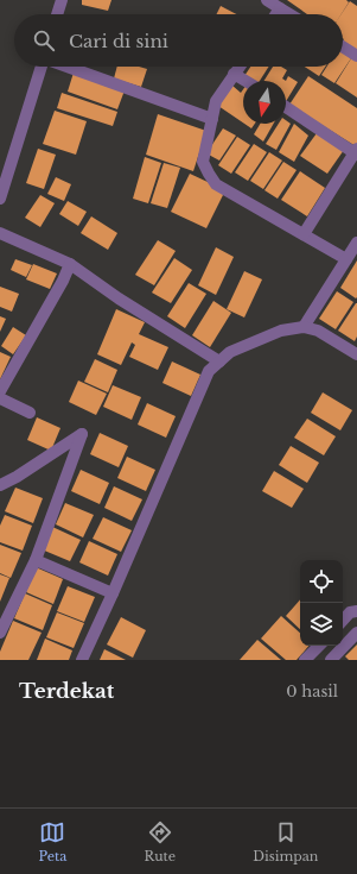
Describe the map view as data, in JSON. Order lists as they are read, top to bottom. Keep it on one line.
{"north":"bottom","page":{"search":"Cari di sini","heading":["Terdekat","0 hasil"],"nav":["Peta","Rute","Disimpan"]}}
